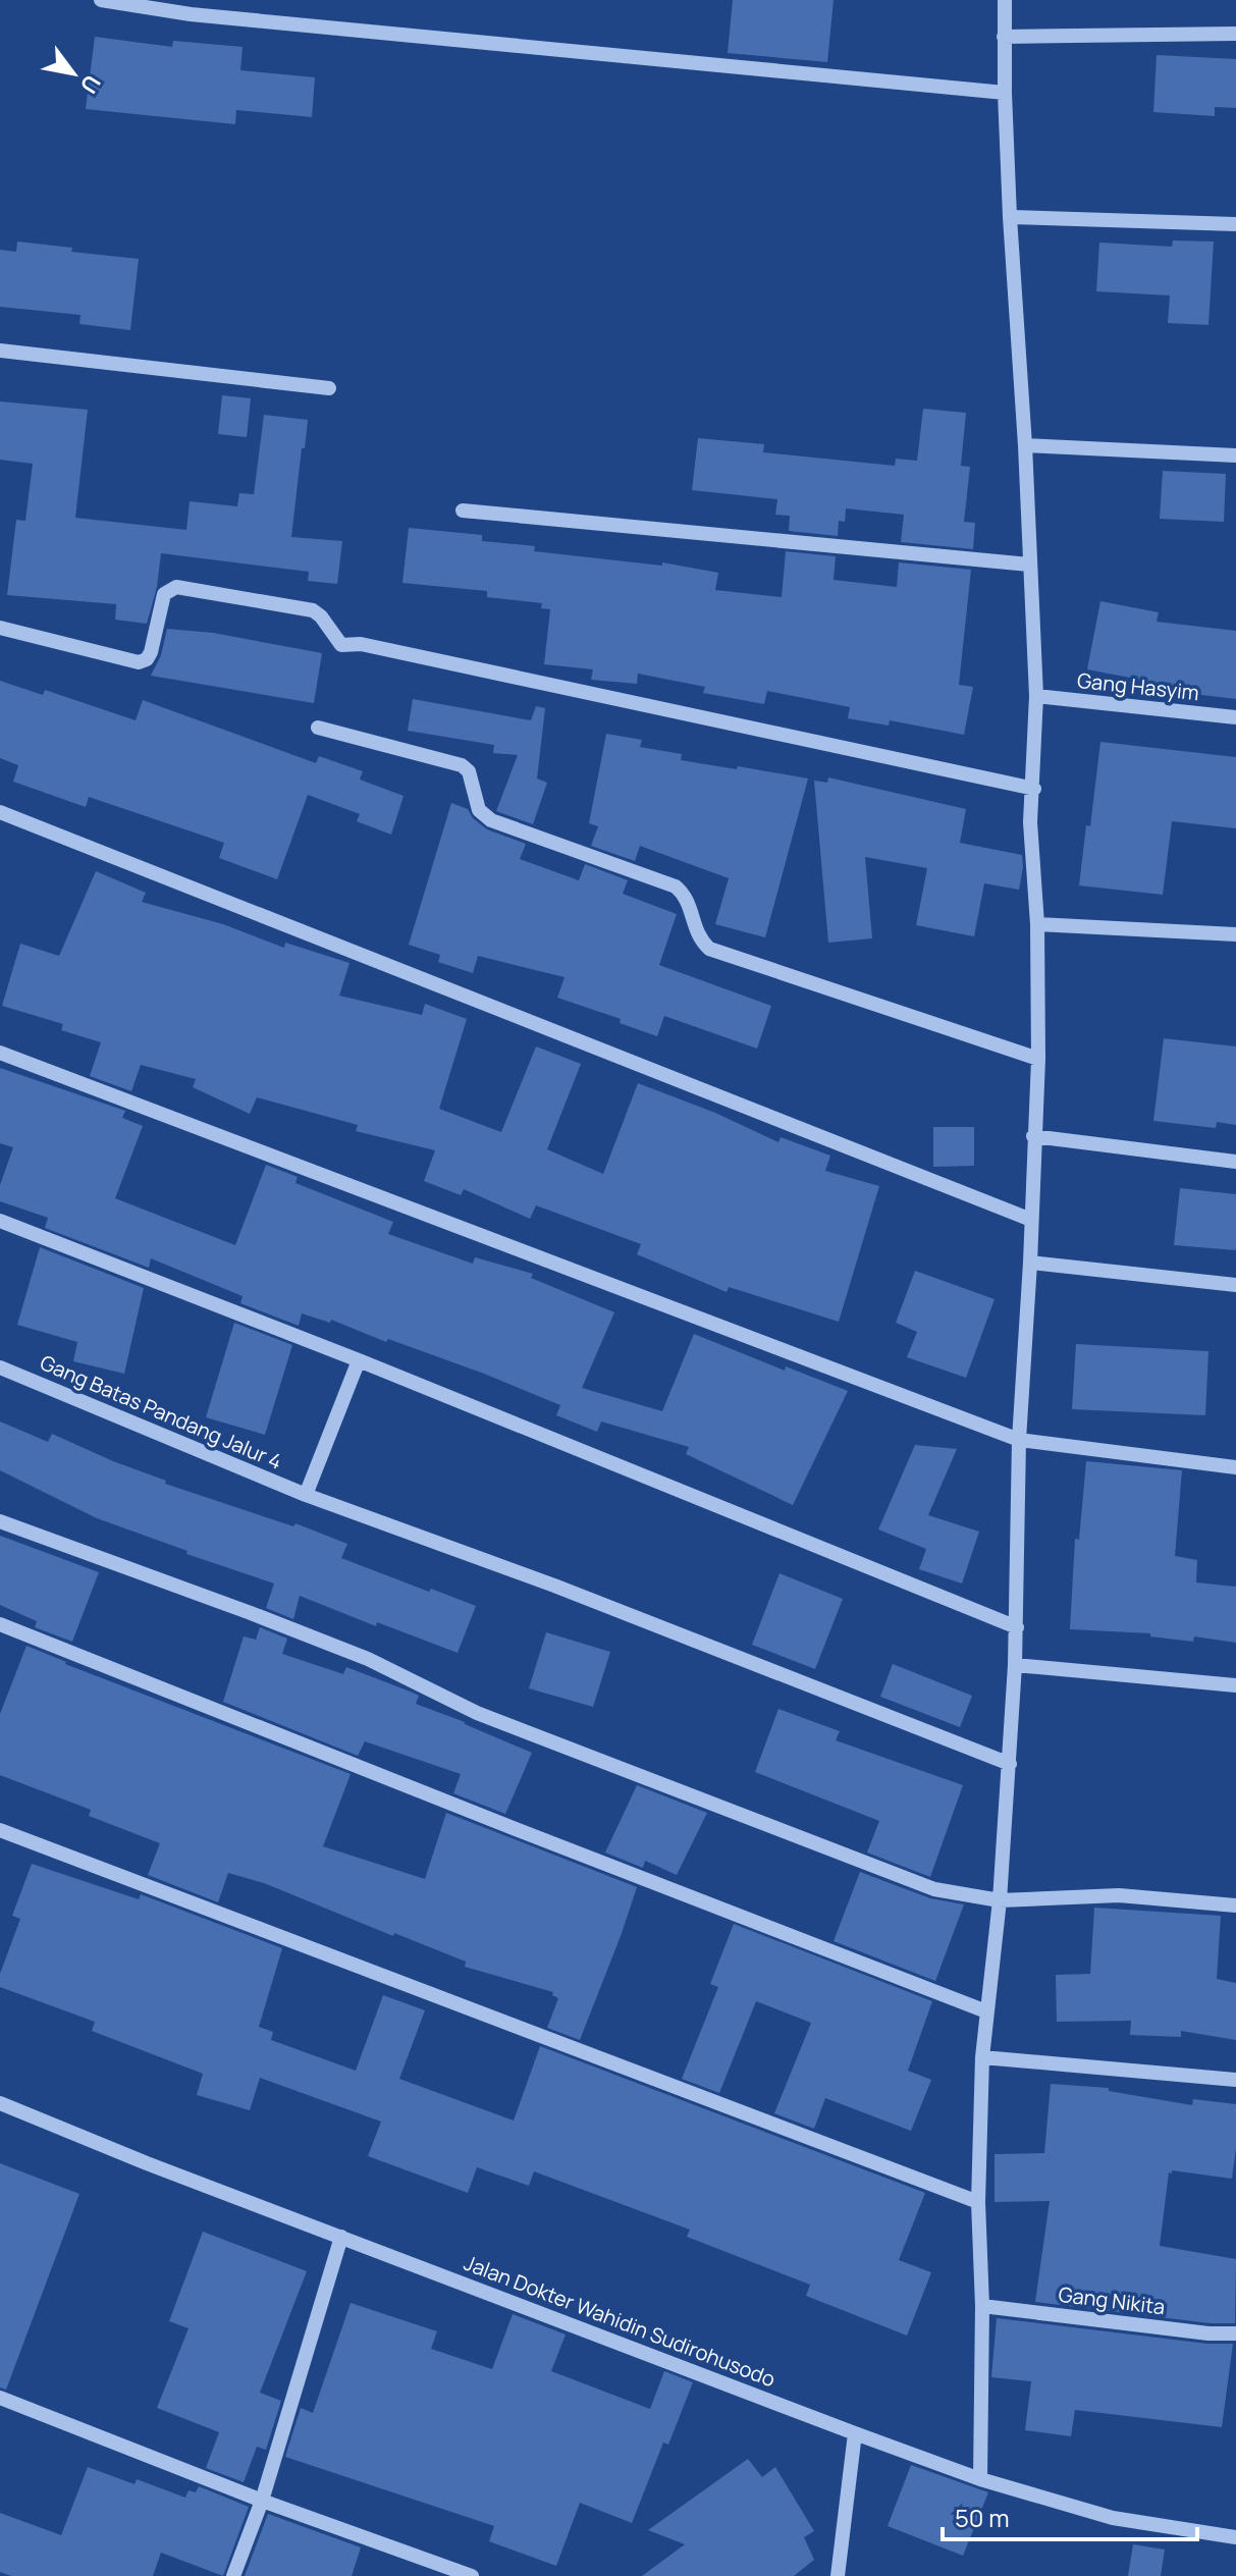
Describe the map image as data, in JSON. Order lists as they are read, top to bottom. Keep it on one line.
{"streets":{"street":["Gang Hasyim","Gang Batas Pandang Jalur 4","Gang Nikita","Jalan Dokter Wahidin Sudirohusodo"]},"scale_bar":"50 m","north":"bottom right"}
